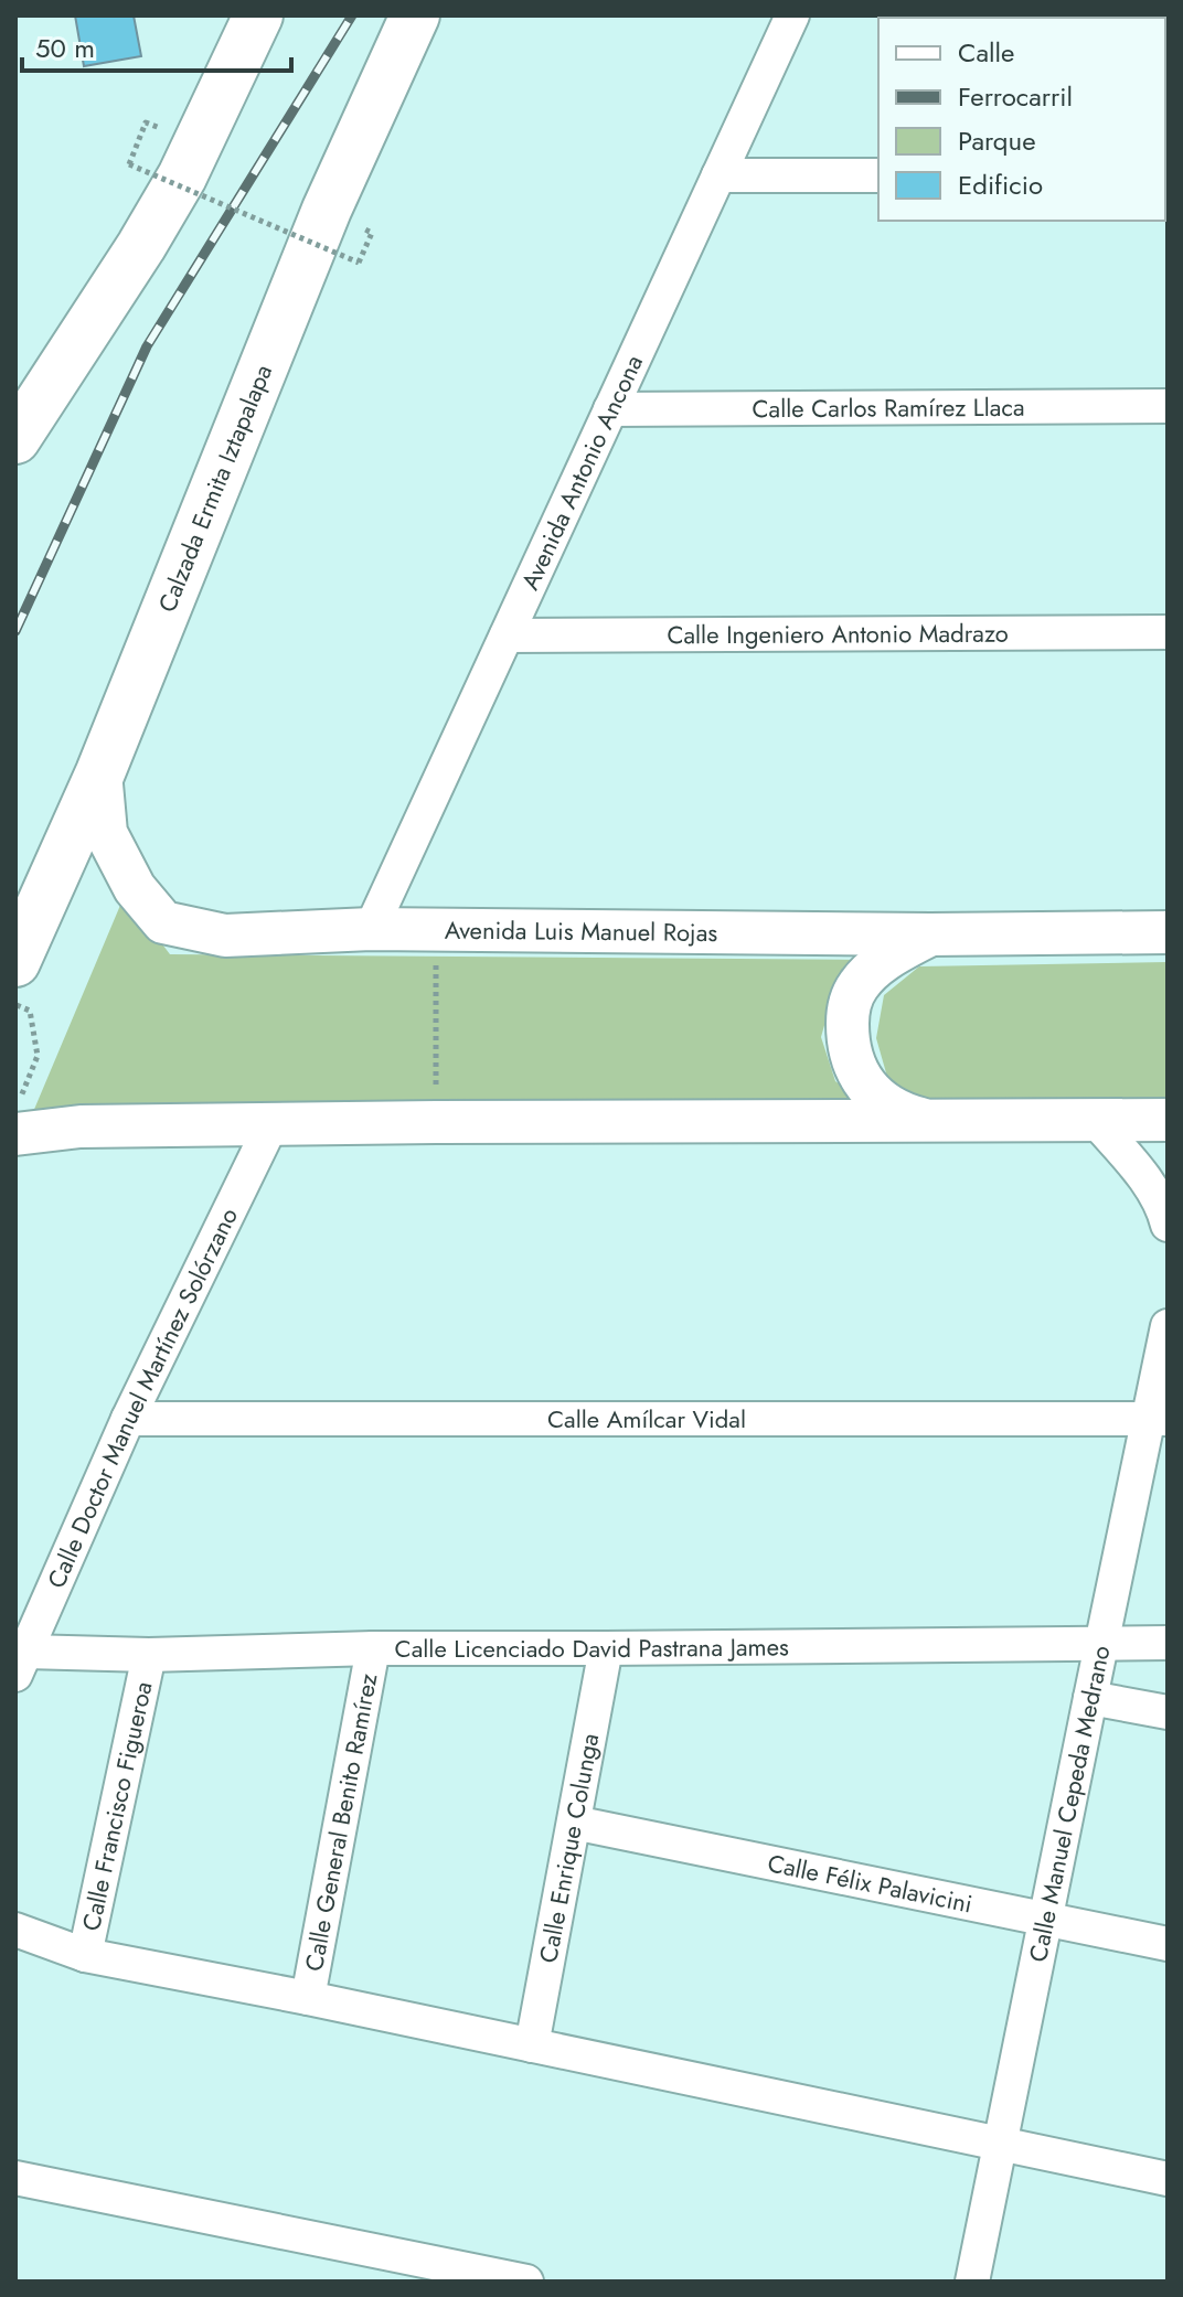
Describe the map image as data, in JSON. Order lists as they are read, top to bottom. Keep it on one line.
{"streets":{"main road":["Calzada Ermita Iztapalapa"],"street":["Calle Carlos Ramírez Llaca","Avenida Antonio Ancona","Calle Ingeniero Antonio Madrazo","Avenida Luis Manuel Rojas","Calle Doctor Manuel Martínez Solórzano","Calle Amílcar Vidal","Calle Licenciado David Pastrana James","Calle Manuel Cepeda Medrano","Calle Francisco Figueroa","Calle General Benito Ramírez","Calle Enrique Colunga","Calle Félix Palavicini"]},"crossings":[["Calle Carlos Ramírez Llaca","Avenida Antonio Ancona"],["Avenida Antonio Ancona","Calle Ingeniero Antonio Madrazo"],["Avenida Antonio Ancona","Avenida Luis Manuel Rojas"],["Calzada Ermita Iztapalapa","Avenida Luis Manuel Rojas"],["Calle Doctor Manuel Martínez Solórzano","Calle Amílcar Vidal"],["Calle Doctor Manuel Martínez Solórzano","Calle Licenciado David Pastrana James"],["Calle Amílcar Vidal","Calle Manuel Cepeda Medrano"],["Calle Licenciado David Pastrana James","Calle Manuel Cepeda Medrano"],["Calle Licenciado David Pastrana James","Calle Francisco Figueroa"],["Calle Licenciado David Pastrana James","Calle General Benito Ramírez"],["Calle Licenciado David Pastrana James","Calle Enrique Colunga"],["Calle Manuel Cepeda Medrano","Calle Félix Palavicini"],["Calle Enrique Colunga","Calle Félix Palavicini"]],"legend":["Calle","Ferrocarril","Parque","Edificio"],"scale_bar":"50 m"}
